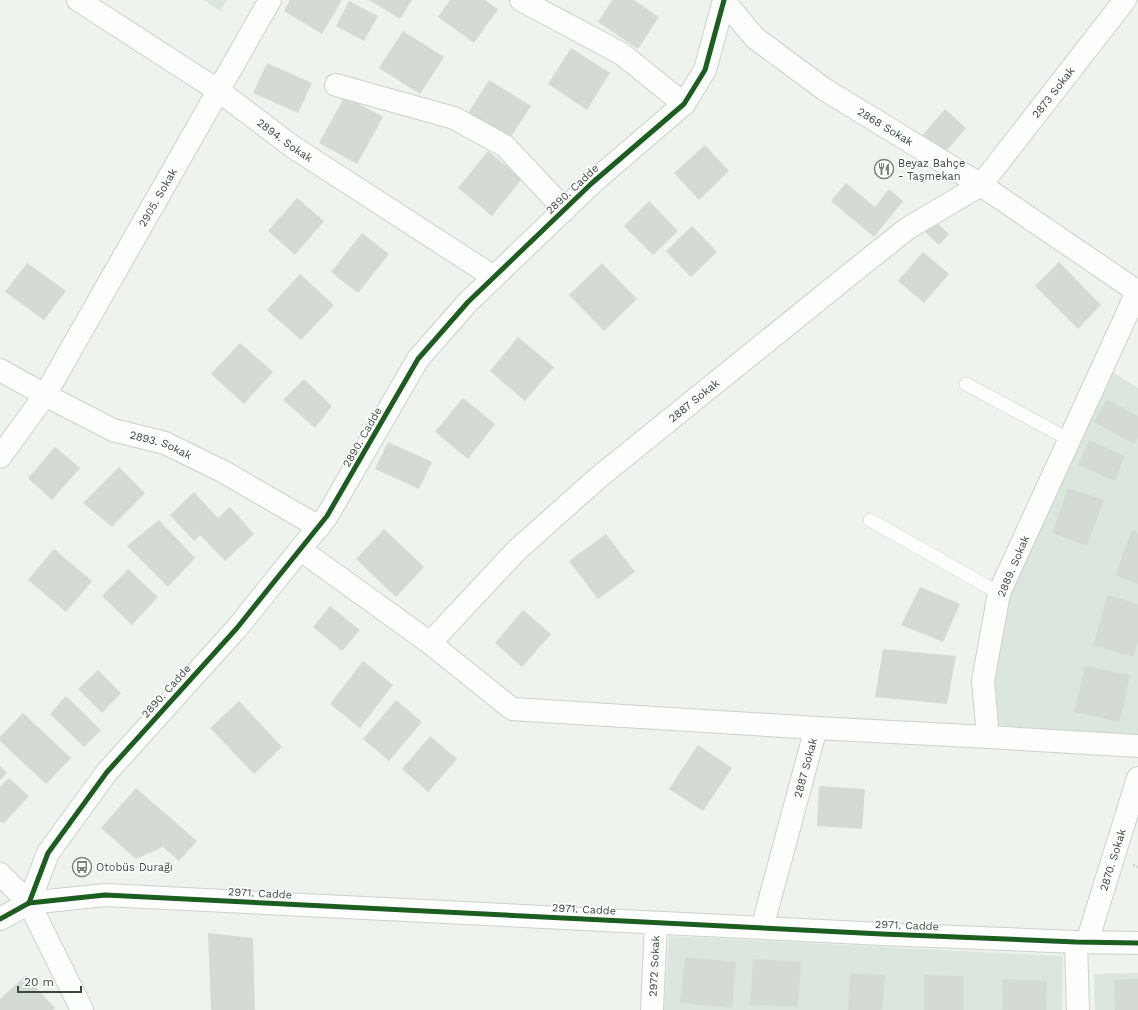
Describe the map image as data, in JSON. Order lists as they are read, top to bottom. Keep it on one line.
{"streets":{"street":["2873 Sokak","2868 Sokak","2894. Sokak","2890. Cadde","2905. Sokak","2887 Sokak","2893. Sokak","2889. Sokak","2870. Sokak","2971. Cadde","2972 Sokak"]},"crossings":[["2873 Sokak","2868 Sokak"],["2873 Sokak","2887 Sokak"],["2868 Sokak","2890. Cadde"],["2868 Sokak","2887 Sokak"],["2868 Sokak","2889. Sokak"],["2894. Sokak","2890. Cadde"],["2894. Sokak","2905. Sokak"],["2890. Cadde","2893. Sokak"],["2890. Cadde","2971. Cadde"],["2905. Sokak","2893. Sokak"],["2887 Sokak","2889. Sokak"],["2887 Sokak","2971. Cadde"],["2870. Sokak","2971. Cadde"],["2971. Cadde","2972 Sokak"]],"places":{"restaurant":["Beyaz Bahçe - Taşmekan"],"bus stop":["Otobüs Durağı"]},"scale_bar":"20 m"}
